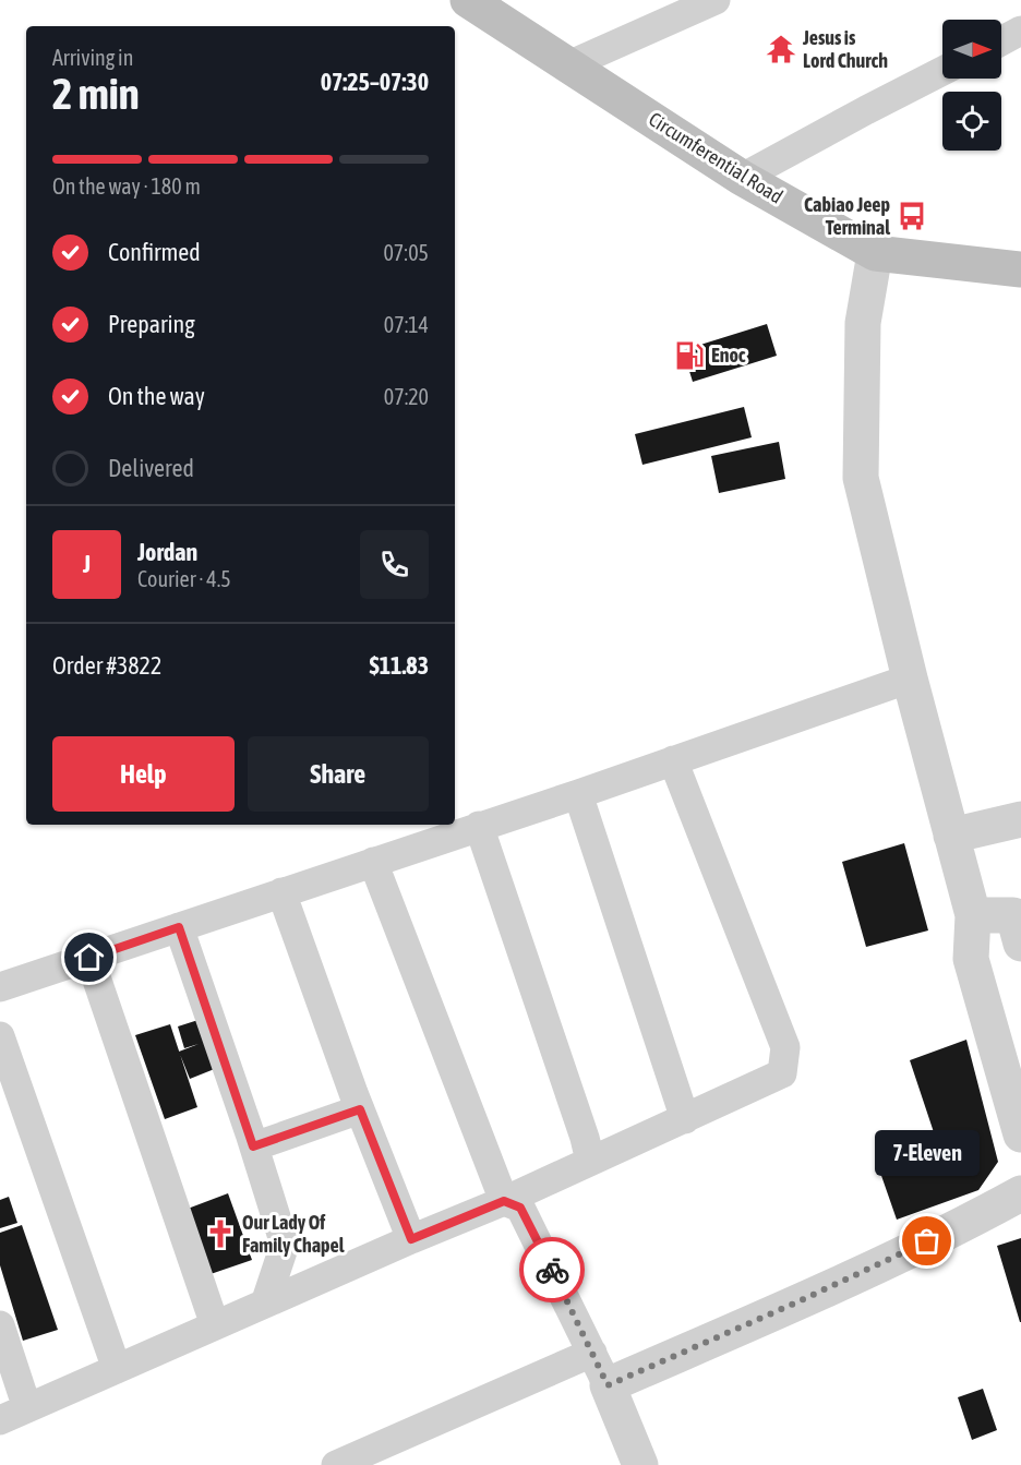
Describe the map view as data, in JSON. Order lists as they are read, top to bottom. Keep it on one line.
{"streets":{"main road":["Circumferential Road"]},"places":{"temple":["Jesus is Lord Church"],"bus stop":["Cabiao Jeep Terminal"],"fuel station":["Enoc"],"church":["Our Lady Of Family Chapel"],"other":["7-Eleven"]},"north":"right","page":{"heading":["2 min","Arriving in","07:25–07:30"],"panel":["Jordan","Courier · 4.5","Order #3822","$11.83"],"bar":"On the way · 180 m","list":[["Confirmed","07:05"],["Preparing","07:14"],["On the way","07:20"],"Delivered"],"round":"J","buttons":["Help","Share"],"bubble":"7-Eleven"}}
